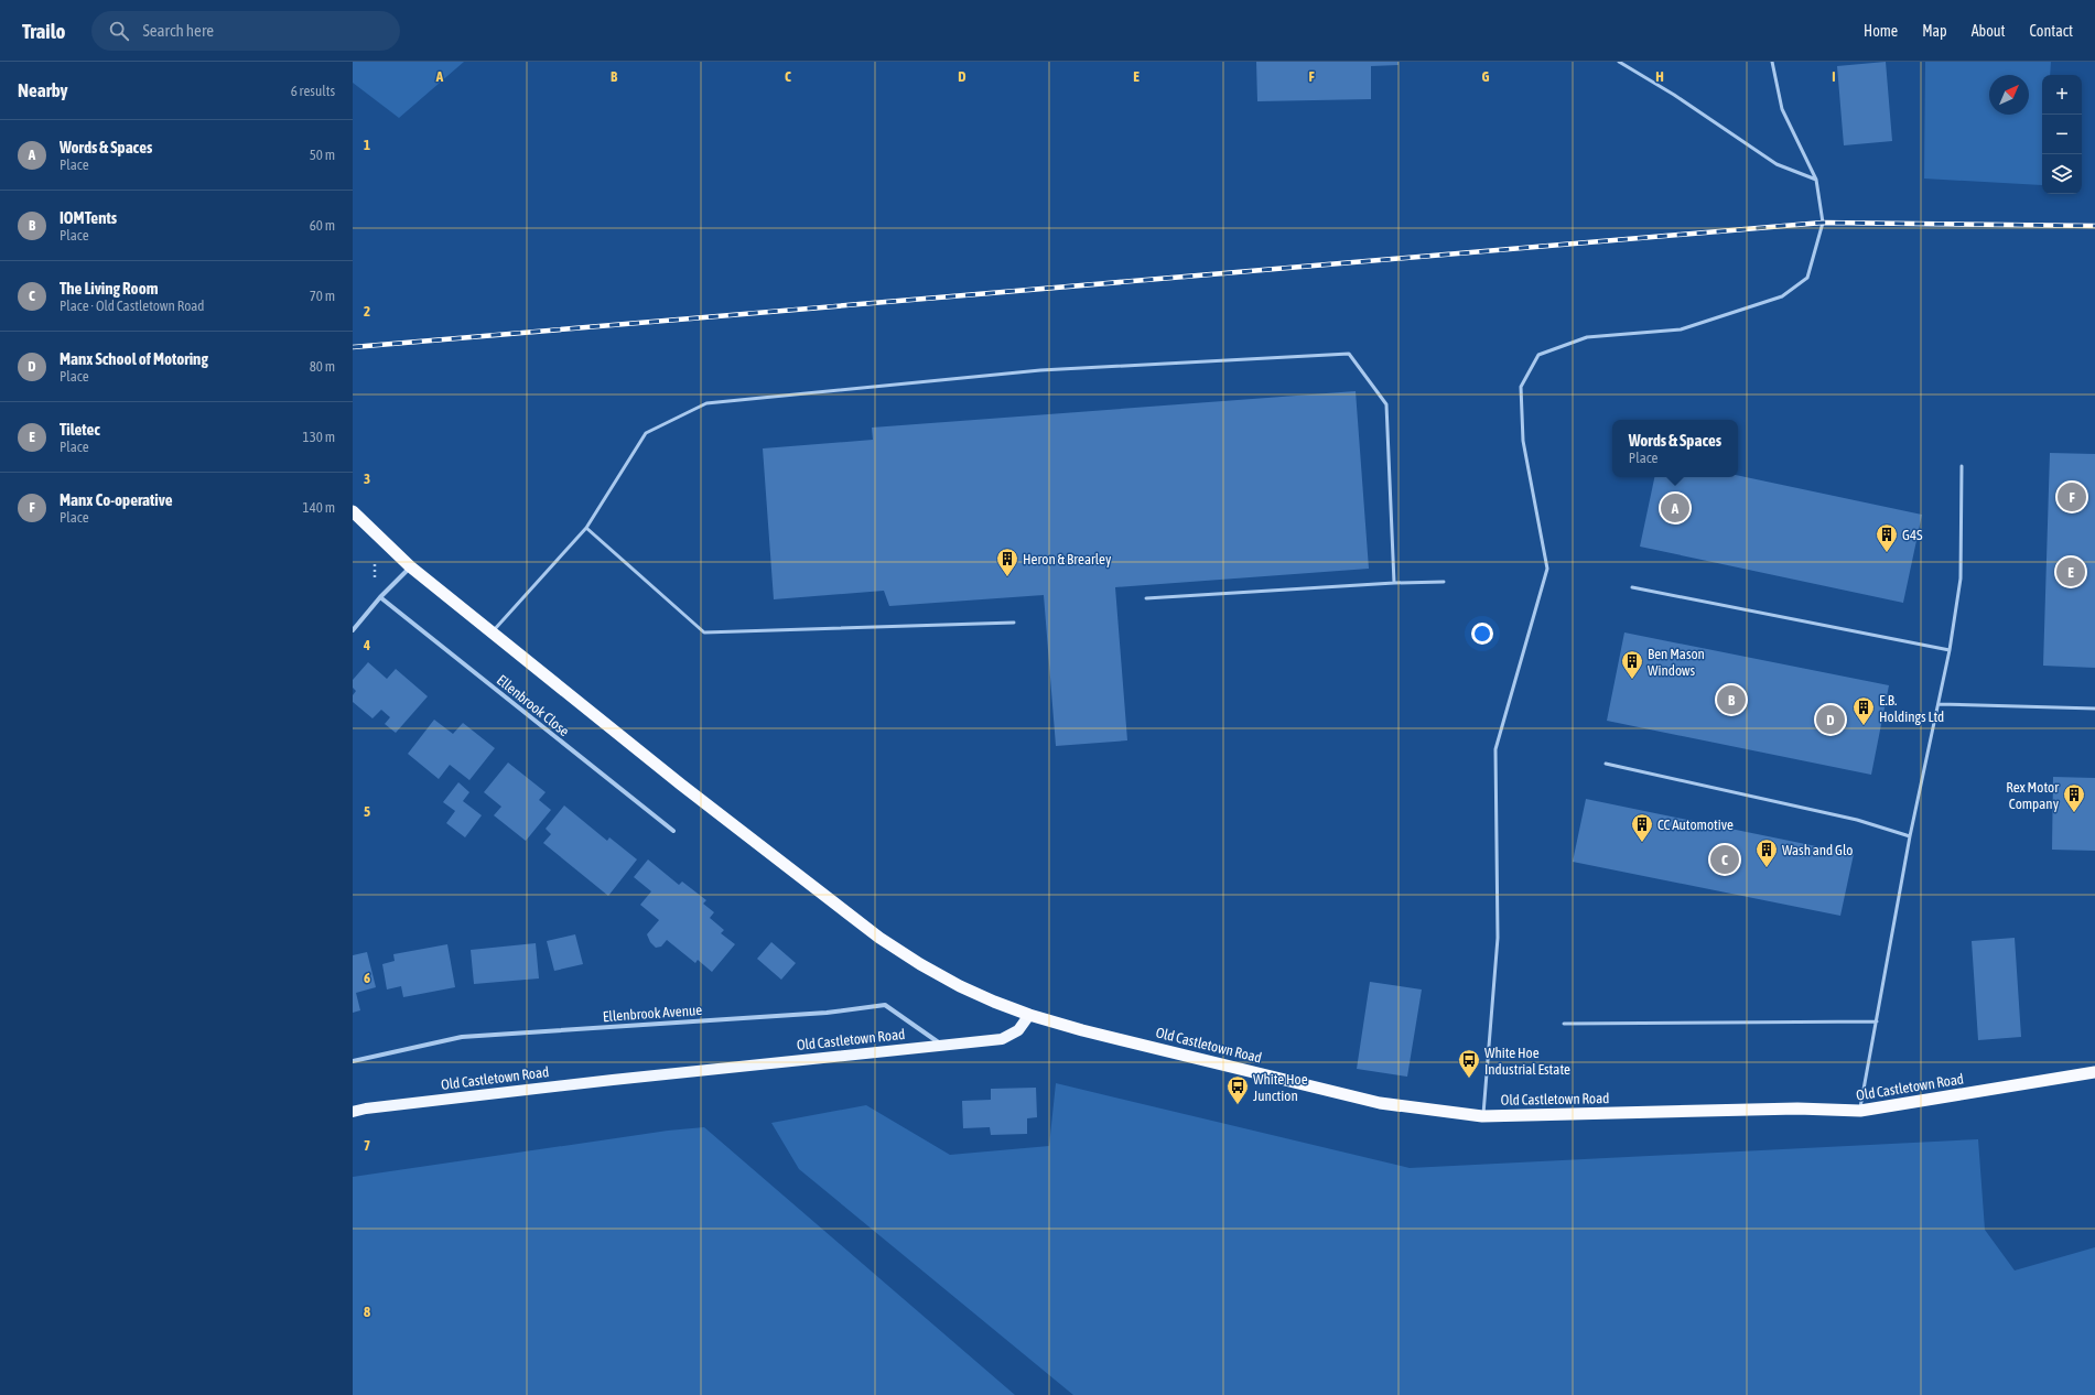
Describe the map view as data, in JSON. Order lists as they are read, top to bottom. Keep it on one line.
{"streets":{"highway":["Old Castletown Road"],"street":["Ellenbrook Close","Ellenbrook Avenue"]},"crossings":[["Ellenbrook Avenue","Old Castletown Road"]],"places":{"building":["G4S","Heron & Brearley","Ben Mason Windows","E.B. Holdings Ltd","Rex Motor Company","CC Automotive","Wash and Glo"],"bus stop":["White Hoe Industrial Estate","White Hoe Junction"]},"north":"top right","page":{"header":"Trailo","search":"Search here","nav":["Home","Map","About","Contact"],"heading":["Nearby","6 results"],"map_buttons":["+","−"],"list":[{"mark":"A","name":"Words & Spaces","note":"Place","value":"50 m"},{"mark":"B","name":"IOMTents","note":"Place","value":"60 m"},{"mark":"C","name":"The Living Room","note":"Place · Old Castletown Road","value":"70 m"},{"mark":"D","name":"Manx School of Motoring","note":"Place","value":"80 m"},{"mark":"E","name":"Tiletec","note":"Place","value":"130 m"},{"mark":"F","name":"Manx Co-operative","note":"Place","value":"140 m"}],"popup":["Words & Spaces","Place"],"pins":["F","A","E","B","D","C"]},"grid":{"columns":["A","B","C","D","E","F","G","H","I"],"rows":["1","2","3","4","5","6","7","8"]}}
